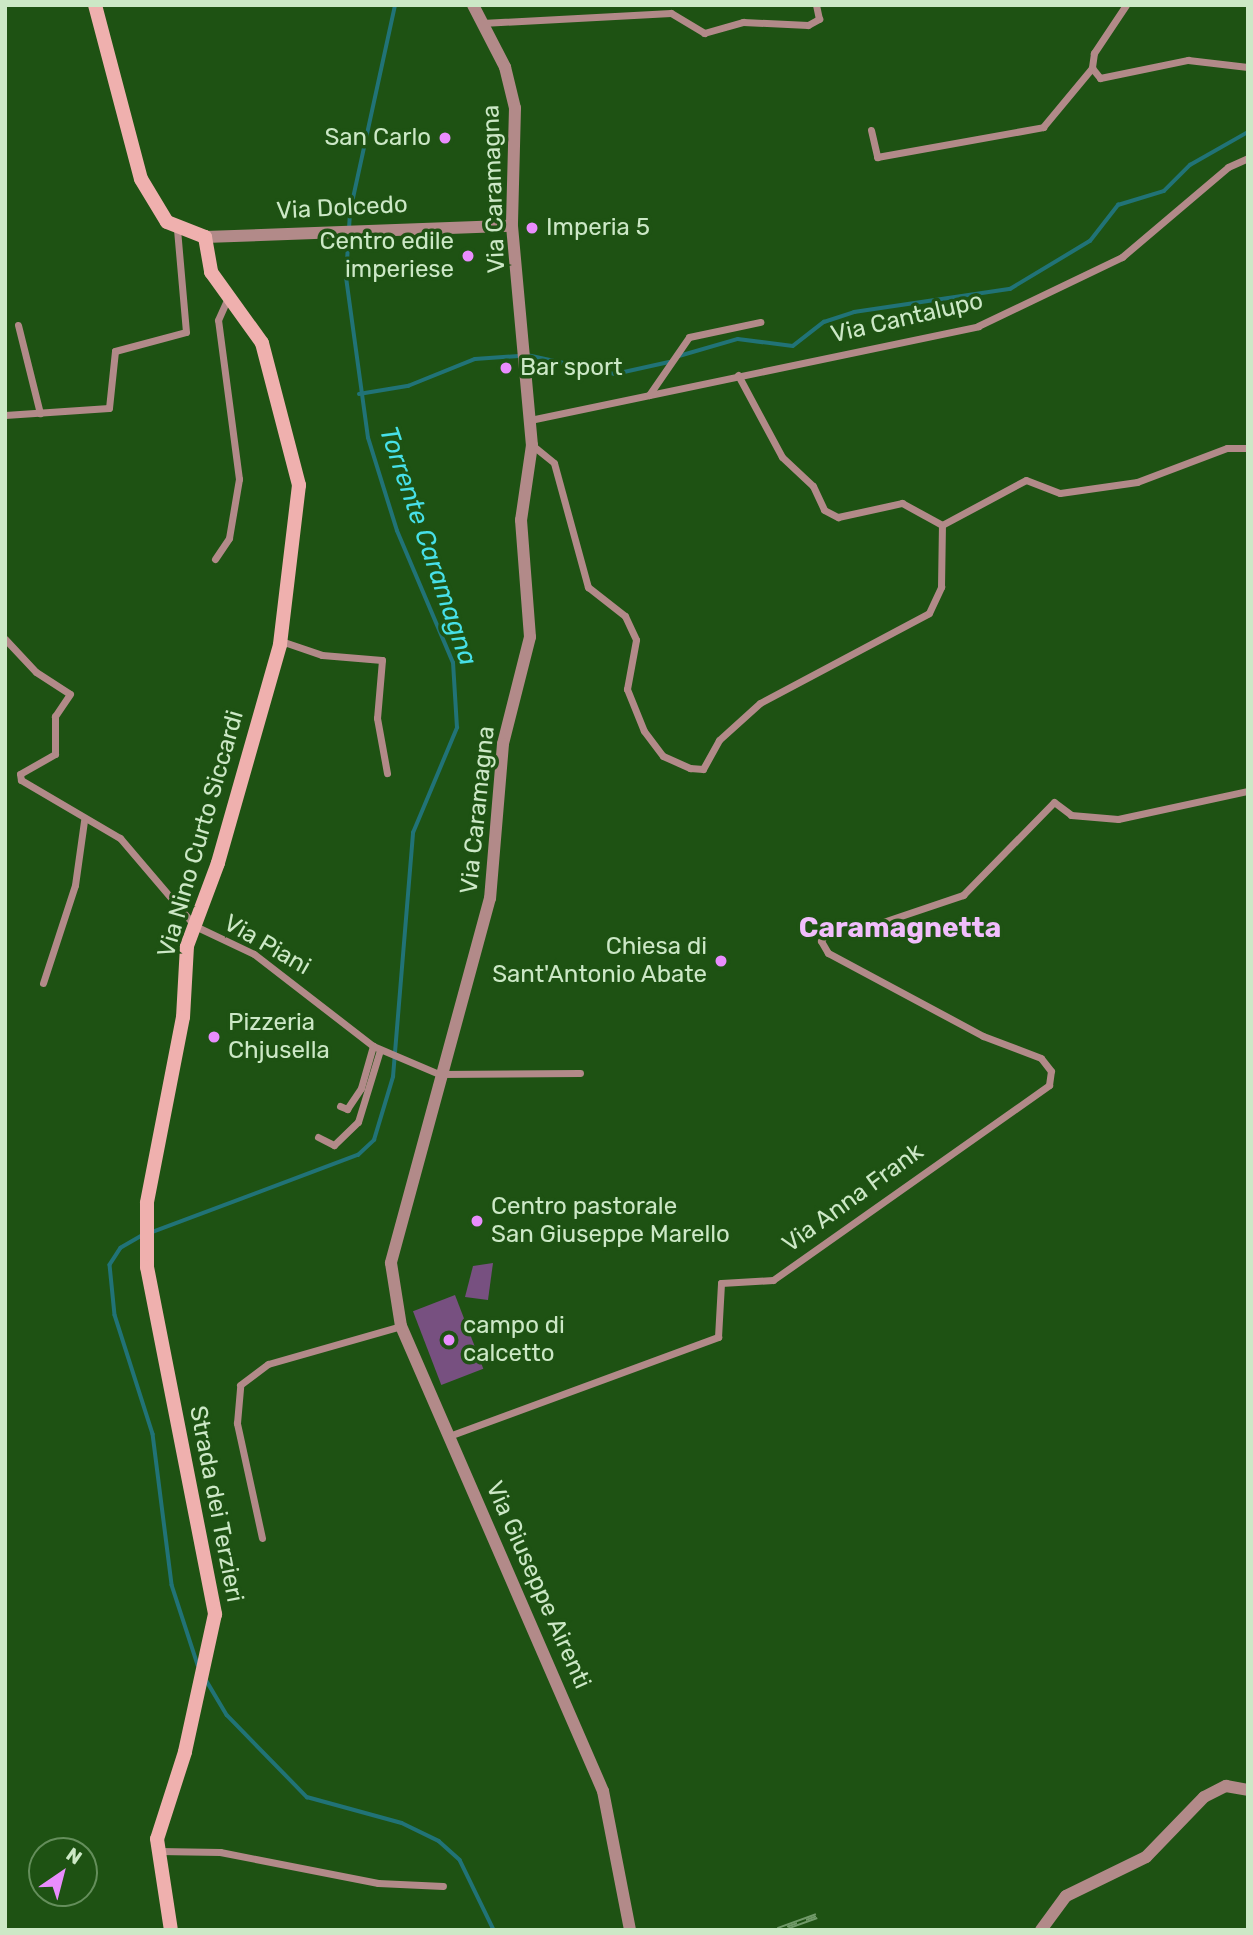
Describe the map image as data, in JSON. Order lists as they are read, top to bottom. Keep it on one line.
{"streets":{"main road":["Via Dolcedo","Via Nino Curto Siccardi","Strada dei Terzieri"],"street":["Via Caramagna","Via Cantalupo","Via Piani","Via Anna Frank","Via Giuseppe Airenti"]},"crossings":[["Via Caramagna","Via Dolcedo"],["Via Caramagna","Via Cantalupo"],["Via Caramagna","Via Piani"],["Via Caramagna","Via Giuseppe Airenti"],["Via Dolcedo","Via Nino Curto Siccardi"],["Via Nino Curto Siccardi","Via Piani"],["Via Nino Curto Siccardi","Strada dei Terzieri"],["Via Anna Frank","Via Giuseppe Airenti"]],"districts":["Caramagnetta"],"water":["Torrente Caramagna"],"places":["San Carlo","Imperia 5","Centro edile imperiese","Bar sport","Chiesa di Sant'Antonio Abate","Pizzeria Chjusella","Centro pastorale San Giuseppe Marello","campo di calcetto"],"north":"top right"}
